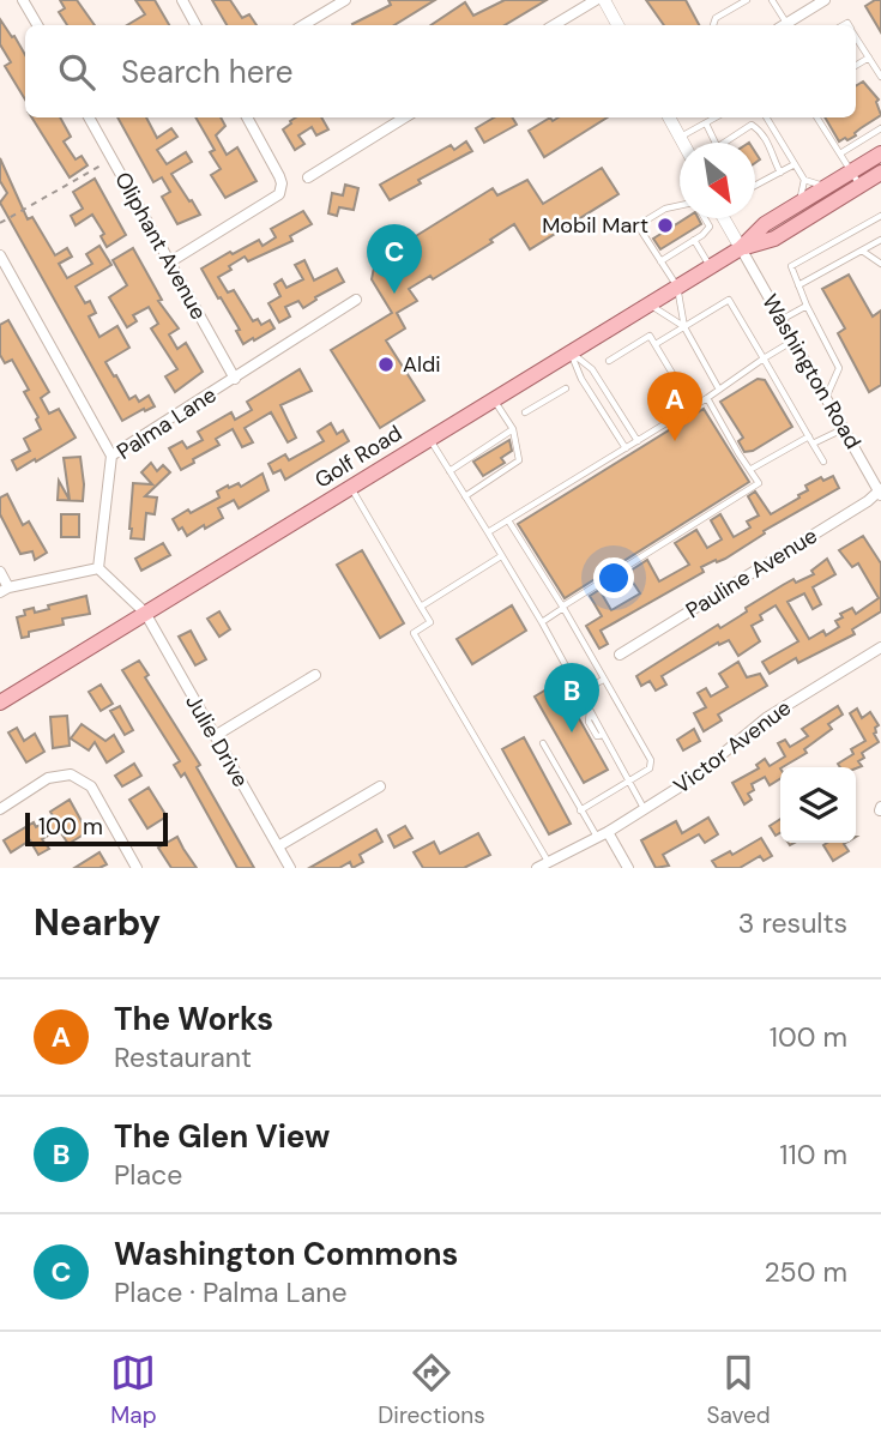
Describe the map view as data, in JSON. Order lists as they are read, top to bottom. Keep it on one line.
{"streets":{"main road":["Golf Road"],"street":["Oliphant Avenue","Washington Road","Palma Lane","Pauline Avenue","Julie Drive","Victor Avenue"]},"crossings":[["Oliphant Avenue","Palma Lane"],["Washington Road","Golf Road"],["Washington Road","Pauline Avenue"],["Palma Lane","Julie Drive"],["Golf Road","Julie Drive"]],"places":["Mobil Mart","Aldi"],"scale_bar":"100 m","north":"bottom right","page":{"search":"Search here","pins":["C","A","B"],"scale":"100 m","heading":["Nearby","3 results"],"list":[{"mark":"A","name":"The Works","note":"Restaurant","value":"100 m"},{"mark":"B","name":"The Glen View","note":"Place","value":"110 m"},{"mark":"C","name":"Washington Commons","note":"Place · Palma Lane","value":"250 m"}],"nav":["Map","Directions","Saved"]}}
